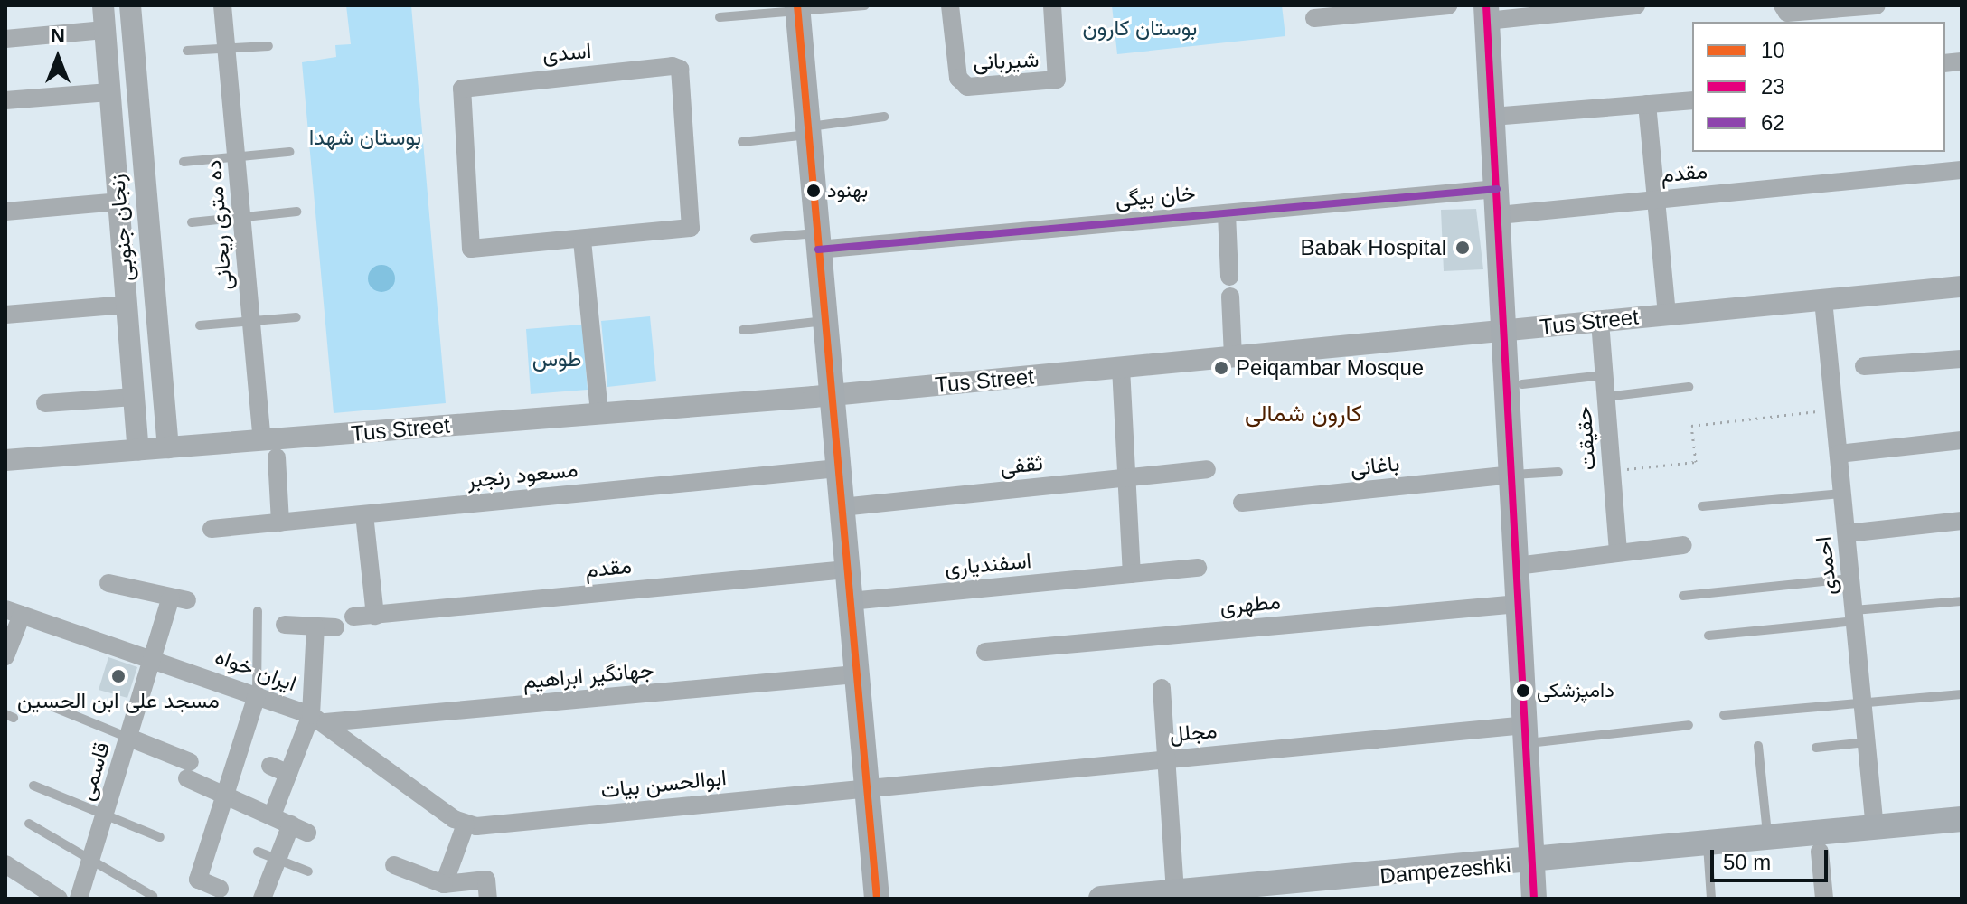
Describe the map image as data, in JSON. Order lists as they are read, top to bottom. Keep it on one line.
{"streets":{"main road":["Dampezeshki"],"street":["اسدی","شیربانی","مقدم","خان بیگی","ده متری ریحانی","زنجان جنوبی","Tus Street","حقیقت","ثقفی","باغانی","مسعود رنجبر","اسفندیاری","احمدی","مطهری","ایران خواه","جهانگیر ابراهیم","مجلل","قاسمی","ابوالحسن بیات"]},"crossings":[["ده متری ریحانی","Tus Street"],["زنجان جنوبی","Tus Street"],["Tus Street","حقیقت"],["Tus Street","احمدی"],["احمدی","Dampezeshki"],["ایران خواه","جهانگیر ابراهیم"],["ایران خواه","قاسمی"],["ایران خواه","ابوالحسن بیات"],["مجلل","ابوالحسن بیات"]],"districts":["کارون شمالی"],"parks":["بوستان کارون","بوستان شهدا","طوس"],"places":["بهنود","Babak Hospital","Peiqambar Mosque","مسجد علی ابن الحسین","دامپزشکی"],"lines":["transit line 10","transit line 23","transit line 62"],"legend":["10","23","62"],"scale_bar":"50 m","north":"top"}
